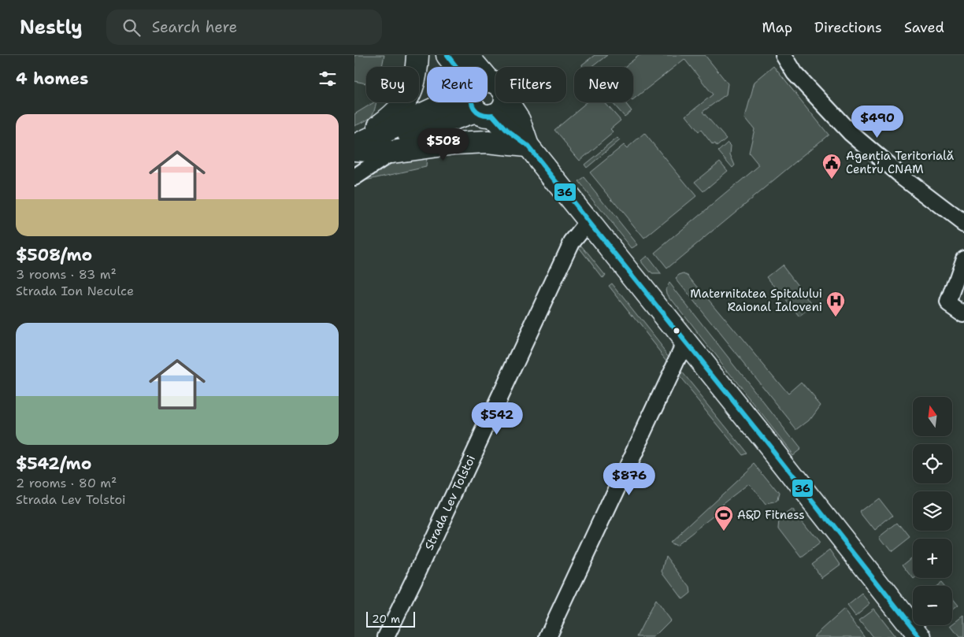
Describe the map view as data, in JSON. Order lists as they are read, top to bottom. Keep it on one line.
{"streets":{"street":["Strada Lev Tolstoi"]},"places":{"public building":["Agenția Teritorială Centru CNAM"],"hospital":["Maternitatea Spitalului Raional Ialoveni"],"sports":["A&D Fitness"]},"lines":["transit line 36"],"scale_bar":"20 m","north":"top","page":{"header":"Nestly","search":"Search here","nav":["Map","Directions","Saved"],"heading":"4 homes","chip":["Buy","Rent","Filters","New"],"list":[{"name":"$508/mo","note":"3 rooms · 83 m² · Strada Ion Neculce"},{"name":"$542/mo","note":"2 rooms · 80 m² · Strada Lev Tolstoi"}],"price":["$490","$508","$542","$876"],"map_buttons":["+","−"],"scale":"20 m"}}
